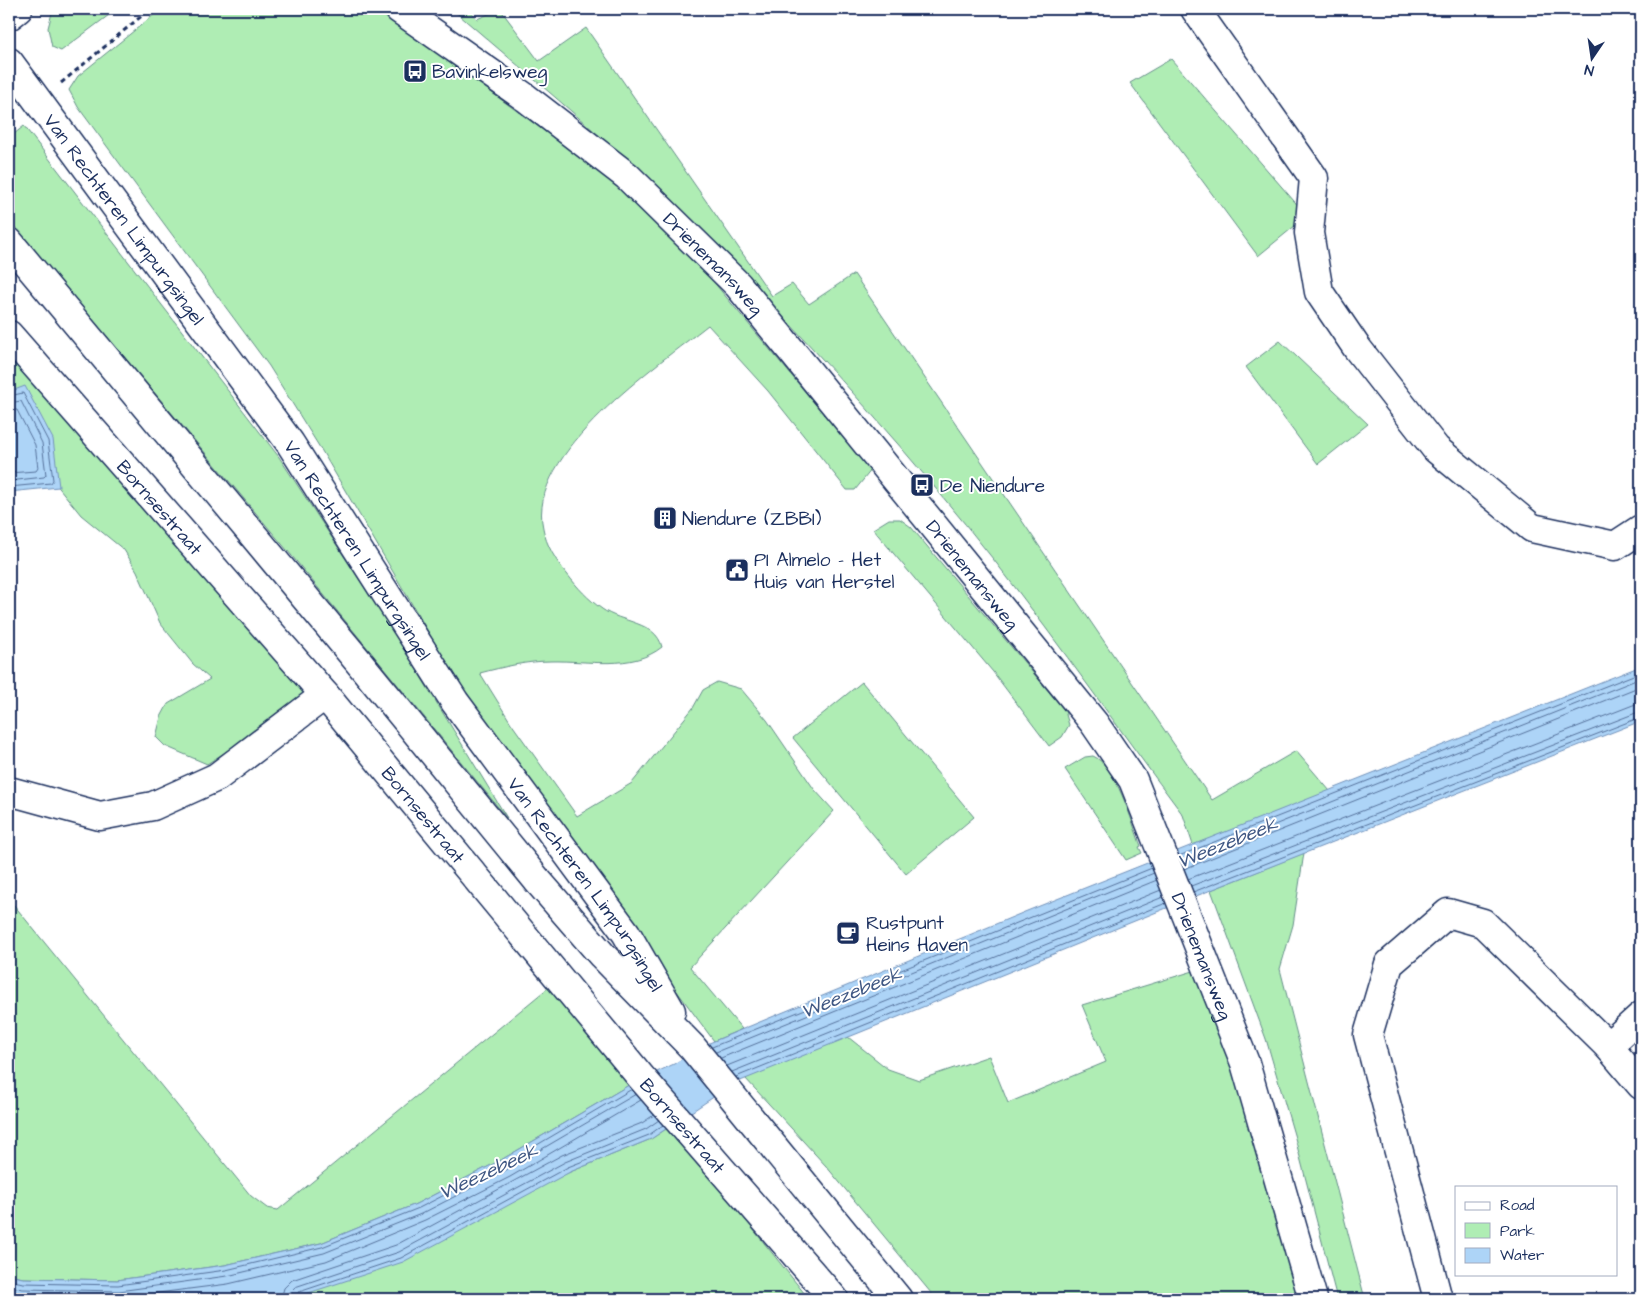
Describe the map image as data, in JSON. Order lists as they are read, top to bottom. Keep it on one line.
{"streets":{"street":["Van Rechteren Limpurgsingel","Drienemansweg","Bornsestraat"]},"water":["Weezebeek"],"places":{"bus stop":["Bavinkelsweg","De Niendure"],"building":["Niendure (ZBBI)"],"public building":["PI Almelo - Het Huis van Herstel"],"cafe":["Rustpunt Heins Haven"]},"legend":["Road","Park","Water"],"north":"bottom"}
